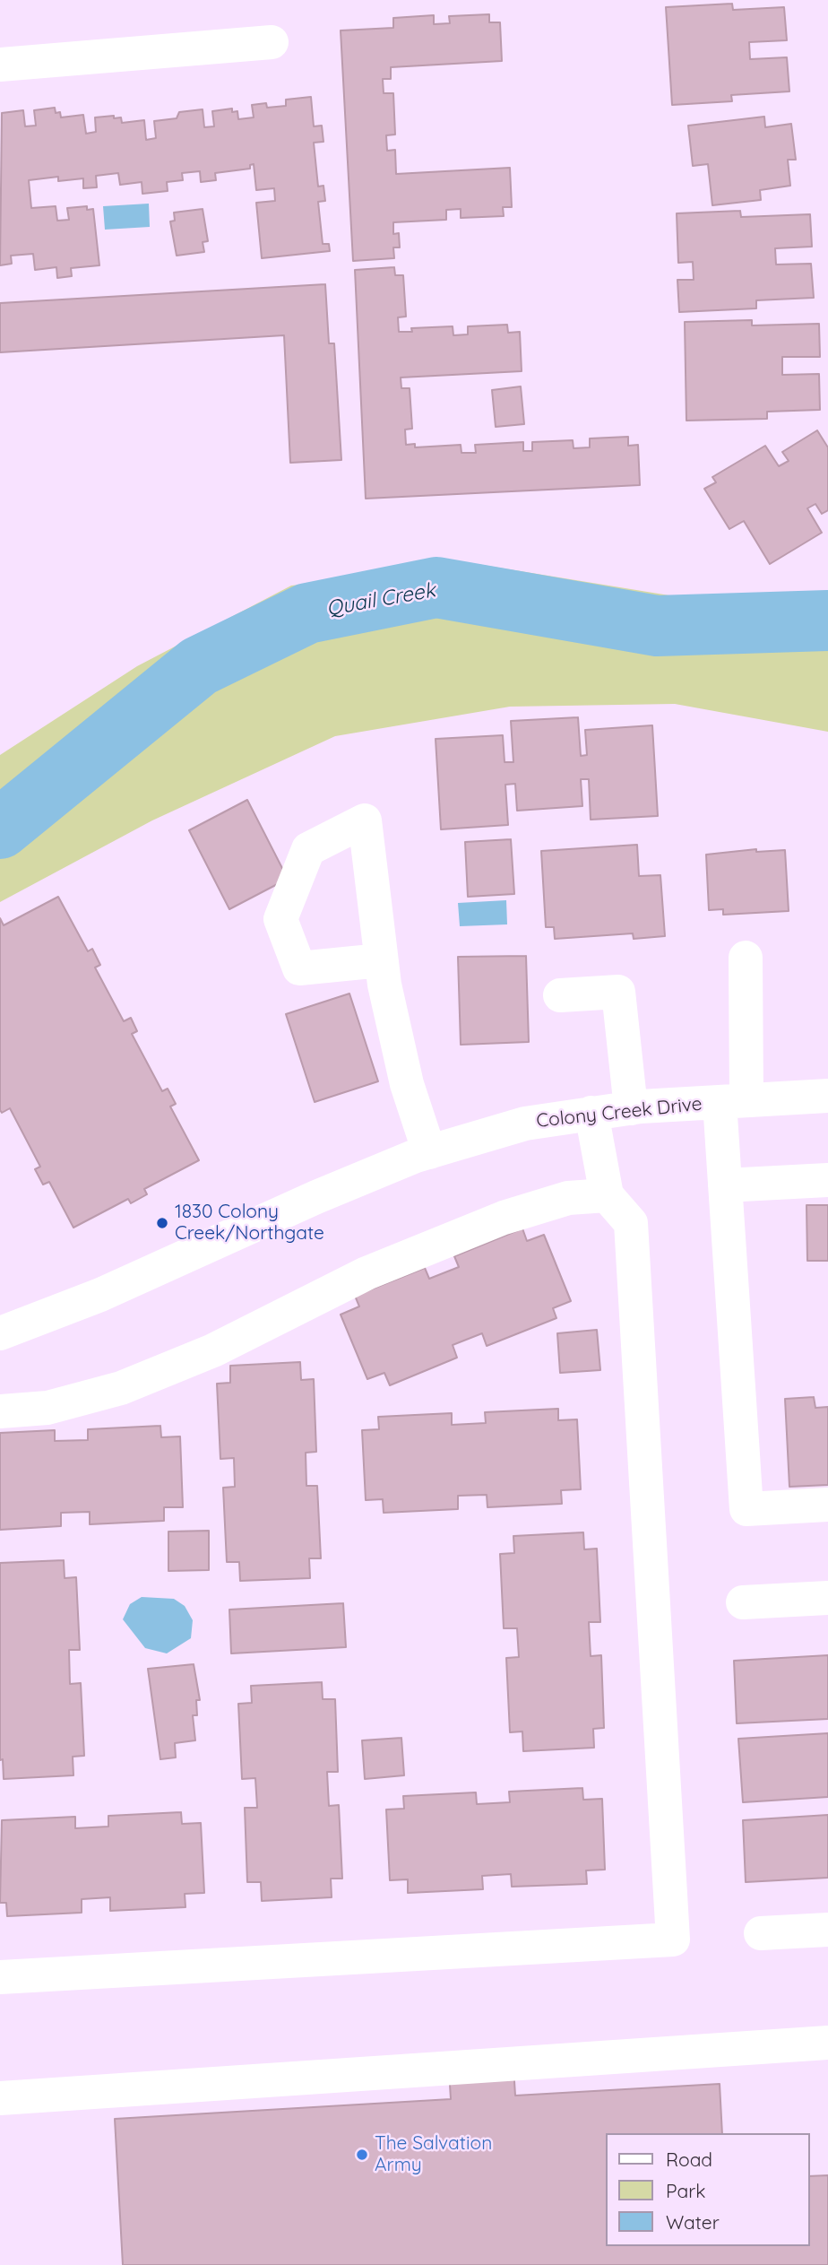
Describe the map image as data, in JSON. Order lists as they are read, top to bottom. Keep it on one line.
{"streets":{"street":["Colony Creek Drive"]},"water":["Quail Creek"],"places":["1830 Colony Creek/Northgate","The Salvation Army"],"legend":["Road","Park","Water"]}
